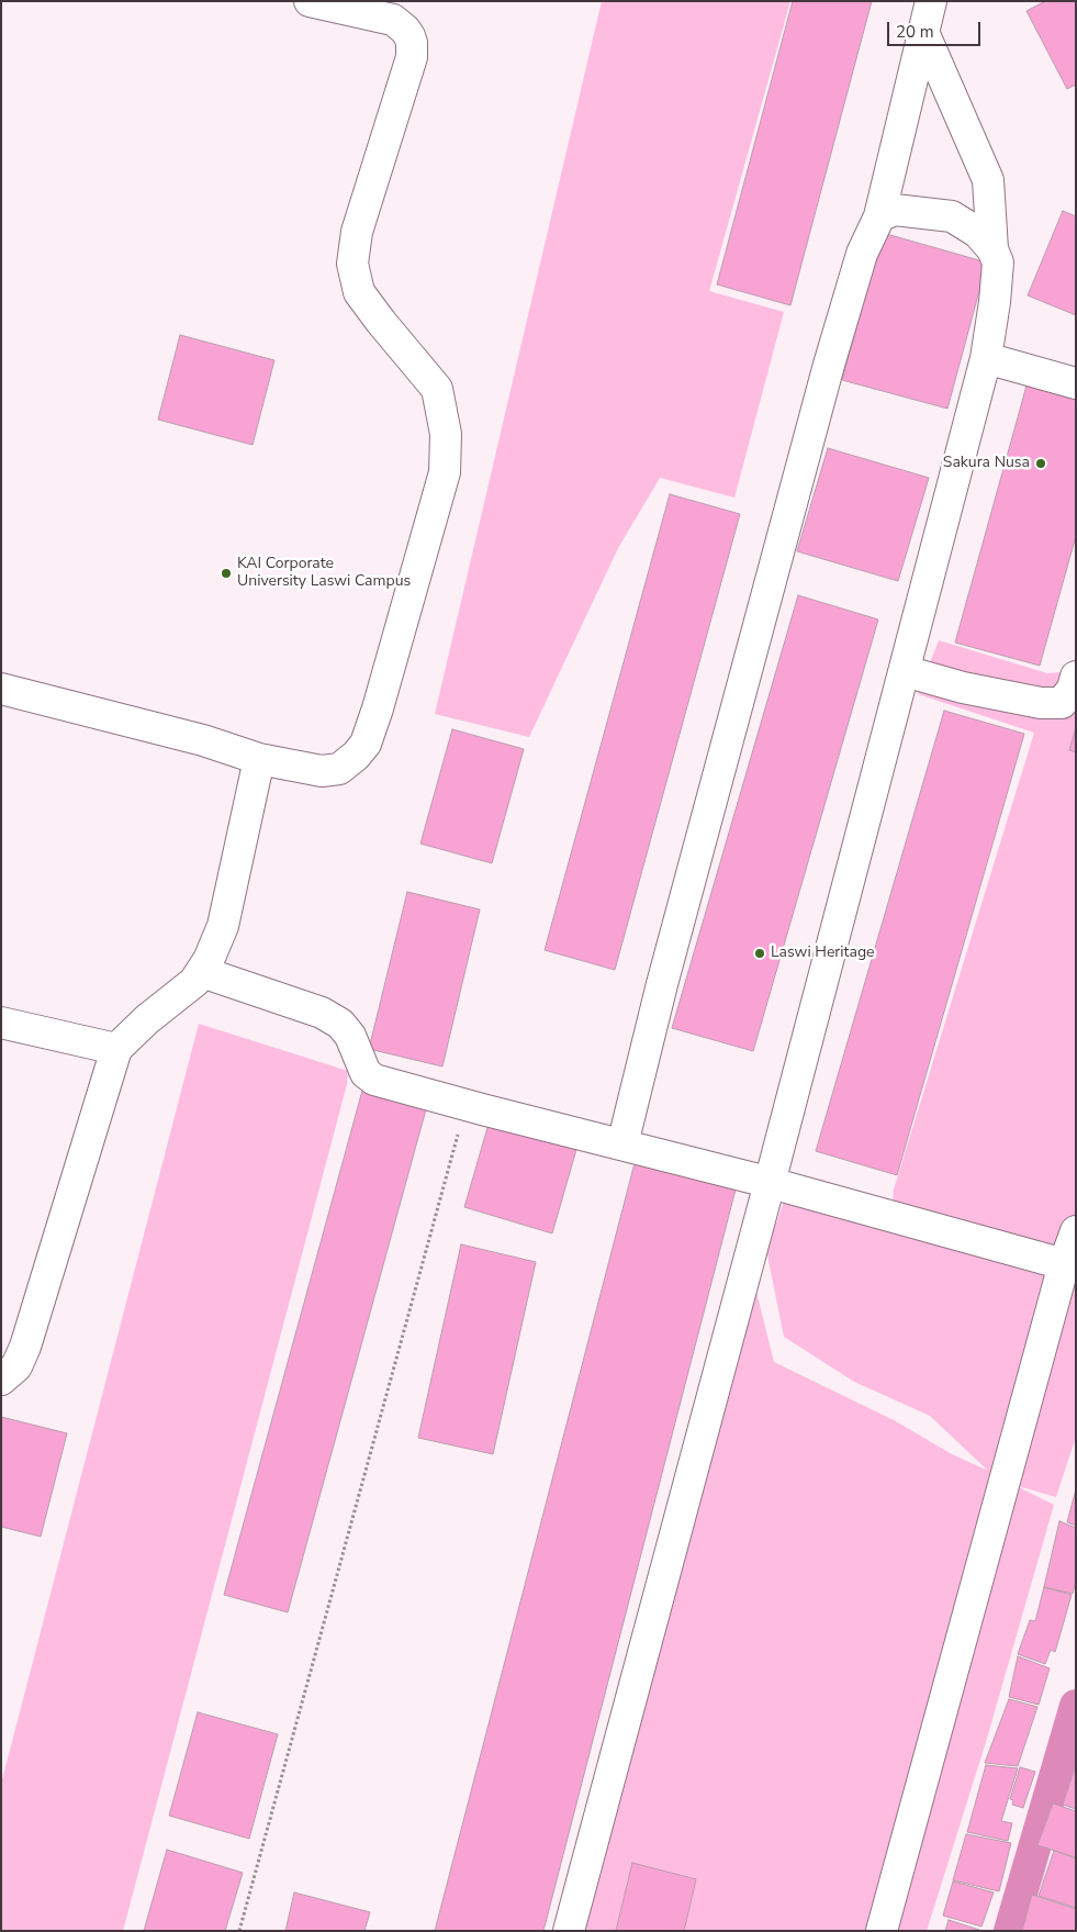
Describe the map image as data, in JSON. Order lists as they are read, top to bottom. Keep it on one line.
{"places":["Sakura Nusa","KAI Corporate University Laswi Campus","Laswi Heritage"],"scale_bar":"20 m"}
